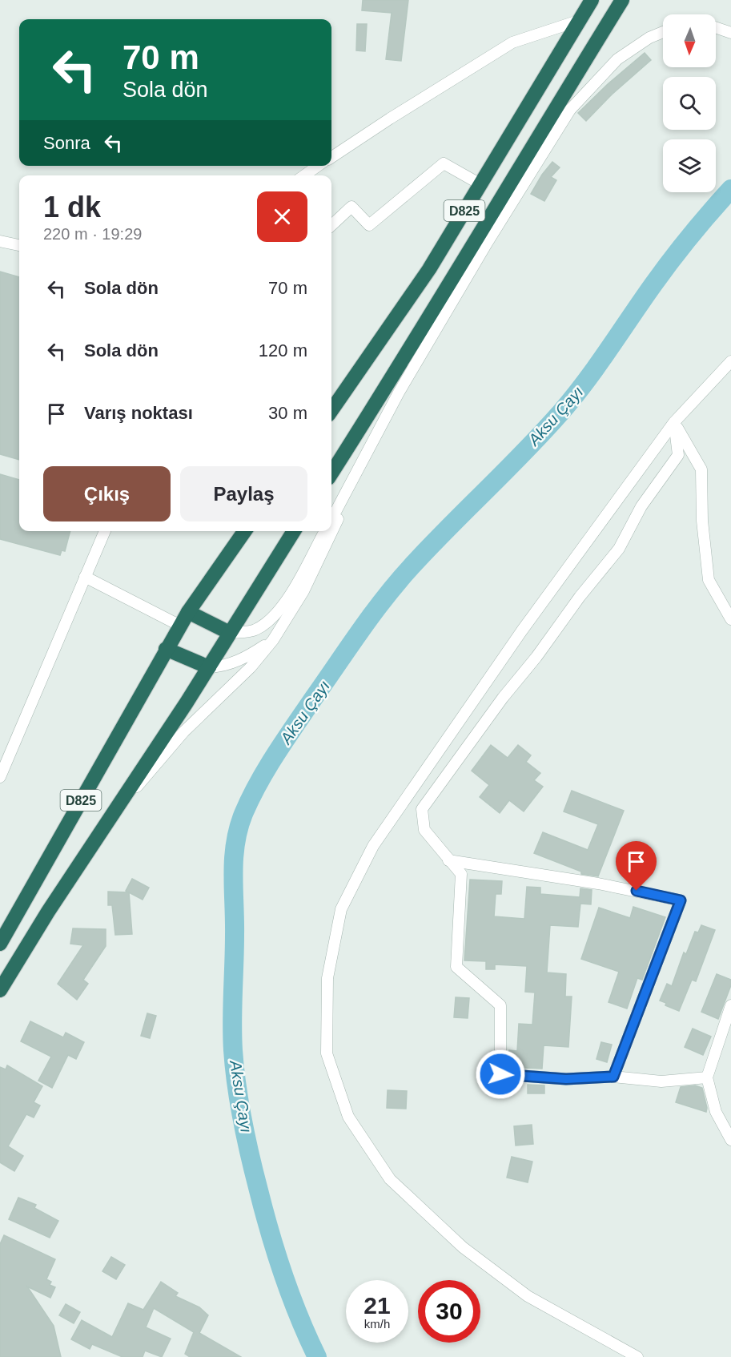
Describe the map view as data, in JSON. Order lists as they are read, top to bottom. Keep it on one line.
{"streets":{"highway":["D825"]},"water":["Aksu Çayı"],"north":"bottom","page":{"turn":["70 m","Sola dön"],"then":"Sonra","heading":["1 dk","220 m · 19:29"],"list":[{"name":"Sola dön","value":"70 m"},{"name":"Sola dön","value":"120 m"},{"name":"Varış noktası","value":"30 m"}],"buttons":["Çıkış","Paylaş"],"speed":"21 km/h","limit":"30"}}
